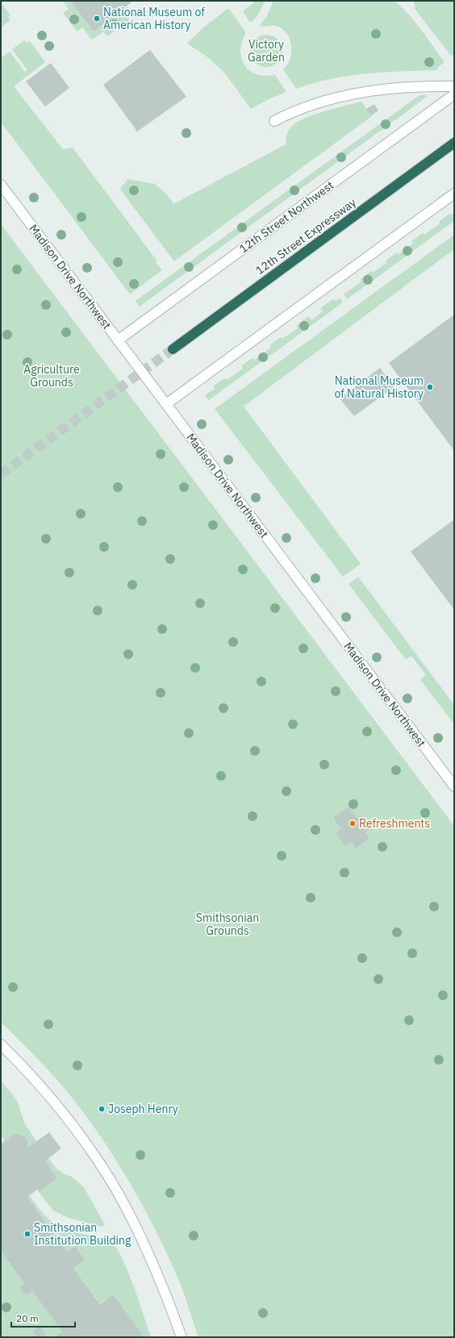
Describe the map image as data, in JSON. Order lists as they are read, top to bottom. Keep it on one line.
{"streets":{"highway":["12th Street Expressway"],"street":["12th Street Northwest","Madison Drive Northwest"]},"crossings":[["12th Street Northwest","Madison Drive Northwest"]],"parks":["Victory Garden","Agriculture Grounds","Smithsonian Grounds"],"places":["National Museum of American History","National Museum of Natural History","Refreshments","Joseph Henry","Smithsonian Institution Building"],"scale_bar":"20 m"}
